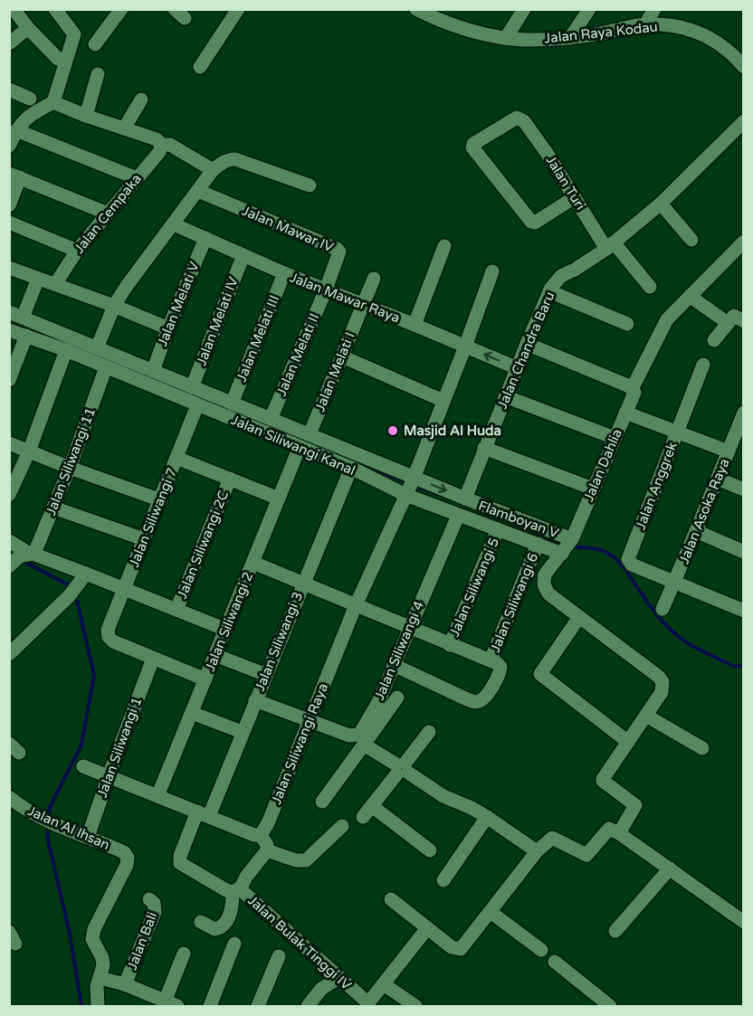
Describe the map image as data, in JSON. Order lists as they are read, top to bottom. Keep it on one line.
{"streets":{"street":["Jalan Raya Kodau","Jalan Turi","Jalan Cempaka","Jalan Mawar IV","Jalan Mawar Raya","Jalan Melati V","Jalan Melati IV","Jalan Melati III","Jalan Chandra Baru","Jalan Melati II","Jalan Melati I","Jalan Siliwangi Kanal","Jalan Siliwangi 11","Jalan Dahlia","Jalan Anggrek","Jalan Asoka Raya","Jalan Siliwangi 7","Flamboyan V","Jalan Siliwangi 2C","Jalan Siliwangi 5","Jalan Siliwangi 6","Jalan Siliwangi 2","Jalan Siliwangi 3","Jalan Siliwangi 4","Jalan Siliwangi Raya","Jalan Siliwangi 1","Jalan Al Ihsan","Jalan Bali","Jalan Bulak Tinggi IV"]},"crossings":[["Jalan Turi","Jalan Chandra Baru"],["Jalan Mawar IV","Jalan Mawar Raya"],["Jalan Mawar IV","Jalan Melati II"],["Jalan Mawar Raya","Jalan Melati V"],["Jalan Mawar Raya","Jalan Melati IV"],["Jalan Mawar Raya","Jalan Melati III"],["Jalan Mawar Raya","Jalan Chandra Baru"],["Jalan Mawar Raya","Jalan Melati II"],["Jalan Mawar Raya","Jalan Melati I"],["Jalan Mawar Raya","Jalan Siliwangi Raya"],["Jalan Chandra Baru","Flamboyan V"],["Jalan Siliwangi Kanal","Jalan Siliwangi 11"],["Jalan Siliwangi Kanal","Jalan Dahlia"],["Jalan Siliwangi Kanal","Jalan Siliwangi 7"],["Jalan Siliwangi Kanal","Flamboyan V"],["Jalan Siliwangi Kanal","Jalan Siliwangi 5"],["Jalan Siliwangi Kanal","Jalan Siliwangi 6"],["Jalan Siliwangi Kanal","Jalan Siliwangi 2"],["Jalan Siliwangi Kanal","Jalan Siliwangi 3"],["Jalan Siliwangi Kanal","Jalan Siliwangi 4"],["Jalan Siliwangi Kanal","Jalan Siliwangi Raya"],["Jalan Dahlia","Flamboyan V"],["Jalan Anggrek","Jalan Asoka Raya"],["Jalan Siliwangi 7","Jalan Siliwangi 1"],["Flamboyan V","Jalan Siliwangi Raya"],["Jalan Siliwangi 3","Jalan Bulak Tinggi IV"],["Jalan Siliwangi 4","Jalan Siliwangi Raya"],["Jalan Siliwangi 1","Jalan Al Ihsan"]],"places":["Masjid Al Huda"]}
